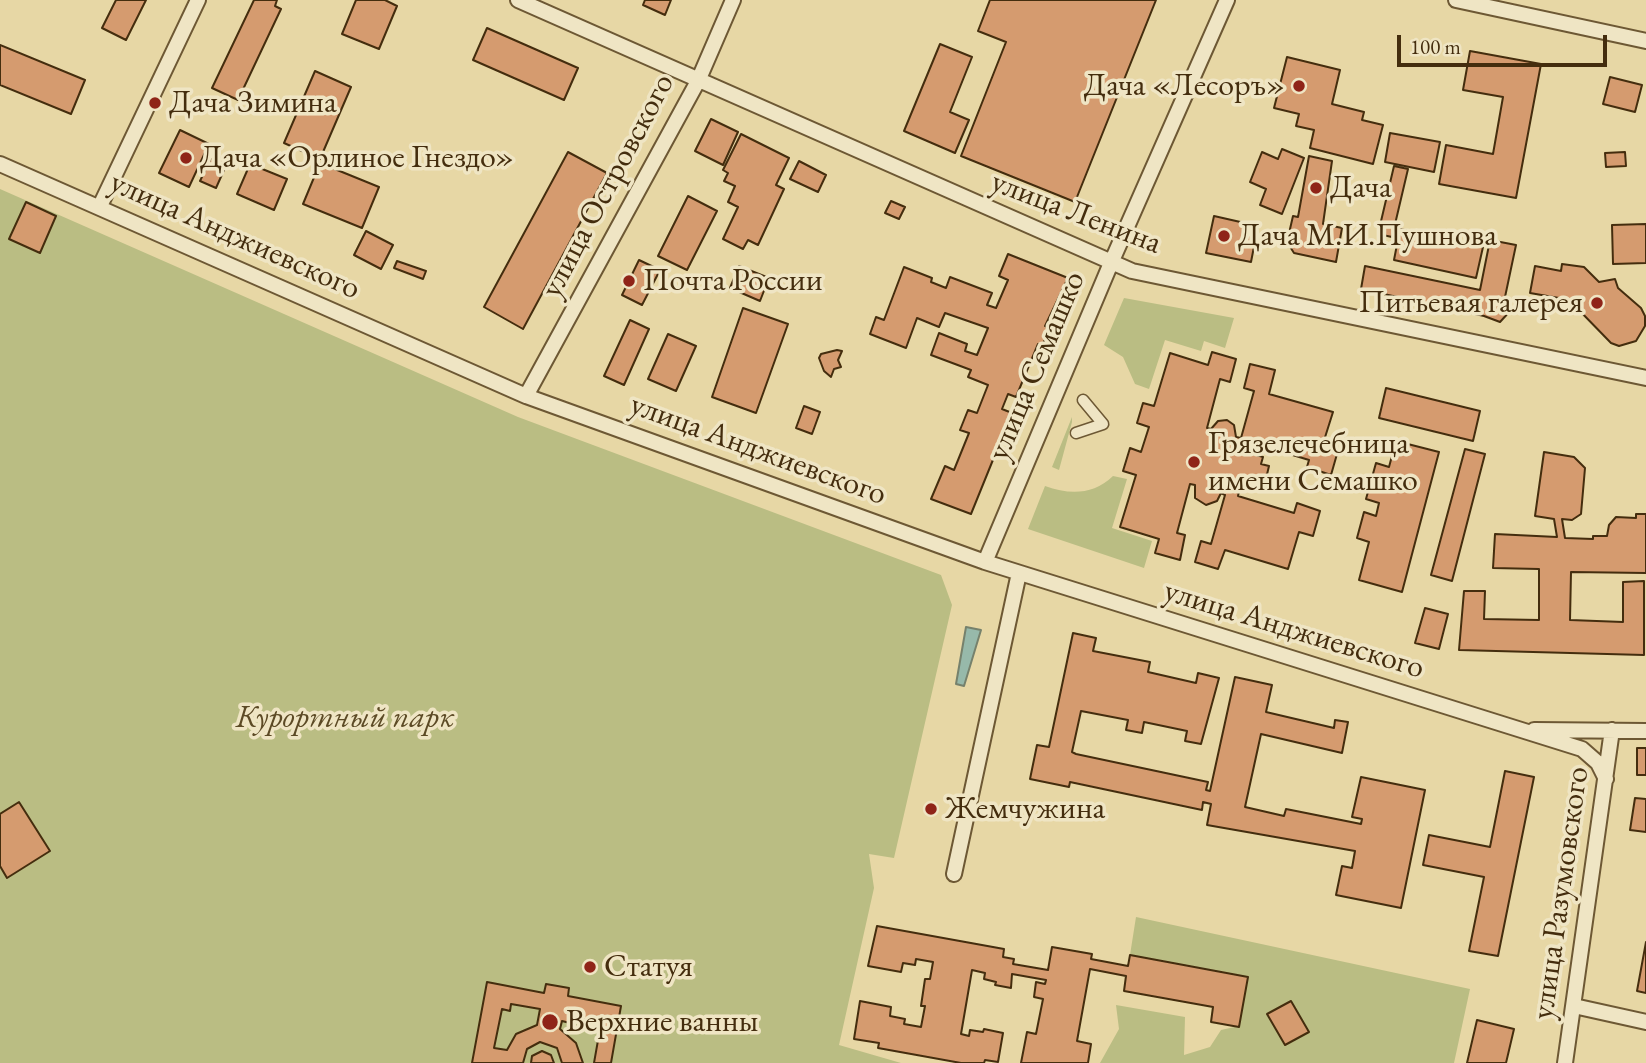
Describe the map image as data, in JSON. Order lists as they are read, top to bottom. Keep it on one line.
{"streets":{"street":["улица Островского","улица Ленина","улица Анджиевского","улица Семашко","улица Разумовского"]},"crossings":[["улица Островского","улица Ленина"],["улица Островского","улица Анджиевского"],["улица Ленина","улица Семашко"],["улица Анджиевского","улица Семашко"],["улица Анджиевского","улица Разумовского"]],"parks":["Курортный парк"],"places":["Дача «Лесоръ»","Дача Зимина","Дача «Орлиное Гнездо»","Дача","Дача М.И.Пушнова","Почта России","Питьевая галерея","Грязелечебница имени Семашко","Жемчужина","Статуя","Верхние ванны"],"scale_bar":"100 m"}
